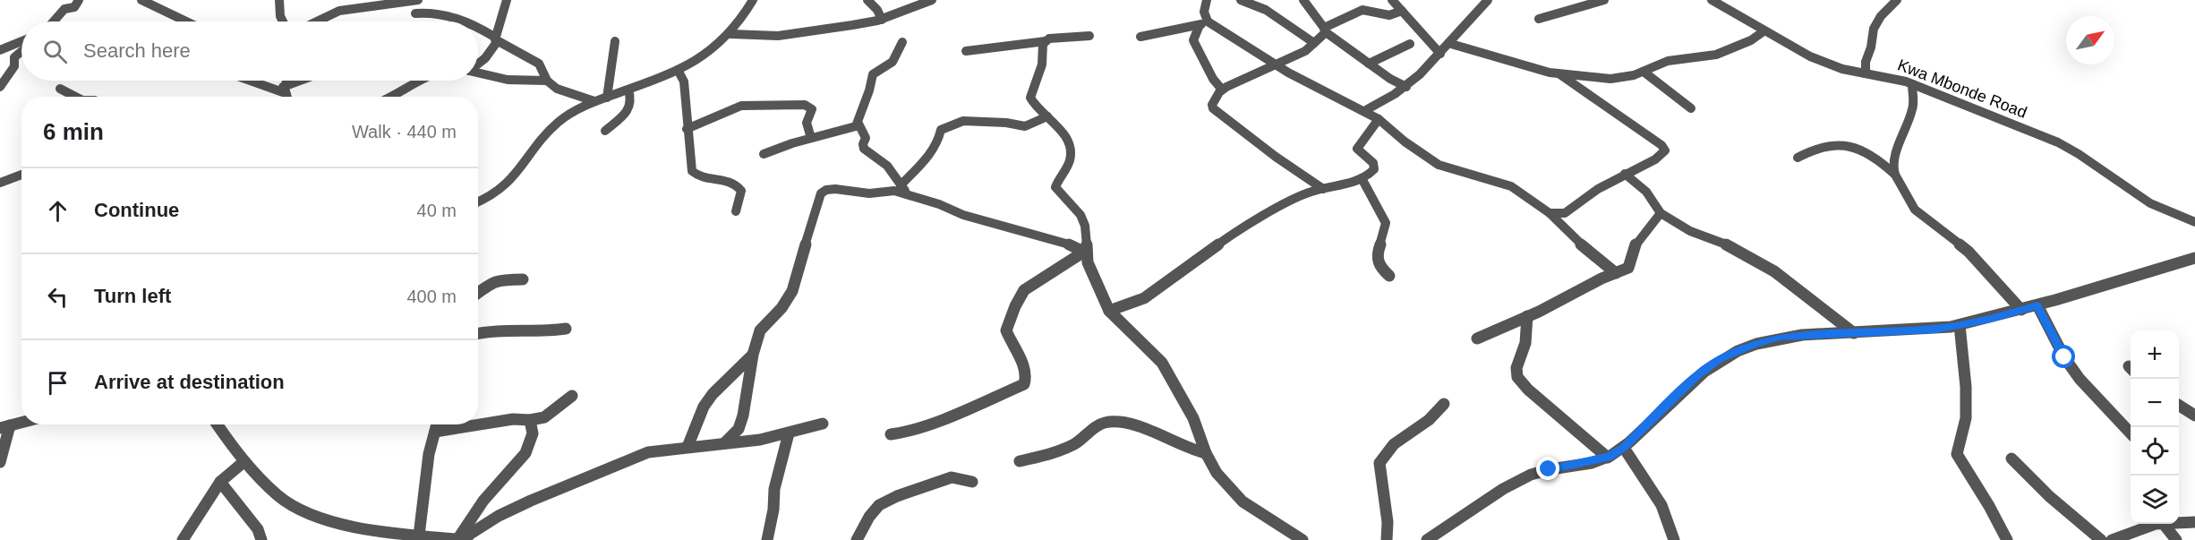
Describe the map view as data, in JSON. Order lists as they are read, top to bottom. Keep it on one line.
{"streets":{"street":["Kwa Mbonde Road"]},"north":"top right","page":{"search":"Search here","heading":["6 min","Walk · 440 m"],"list":[["Continue","40 m"],["Turn left","400 m"],"Arrive at destination"],"map_buttons":["+","−"]}}
